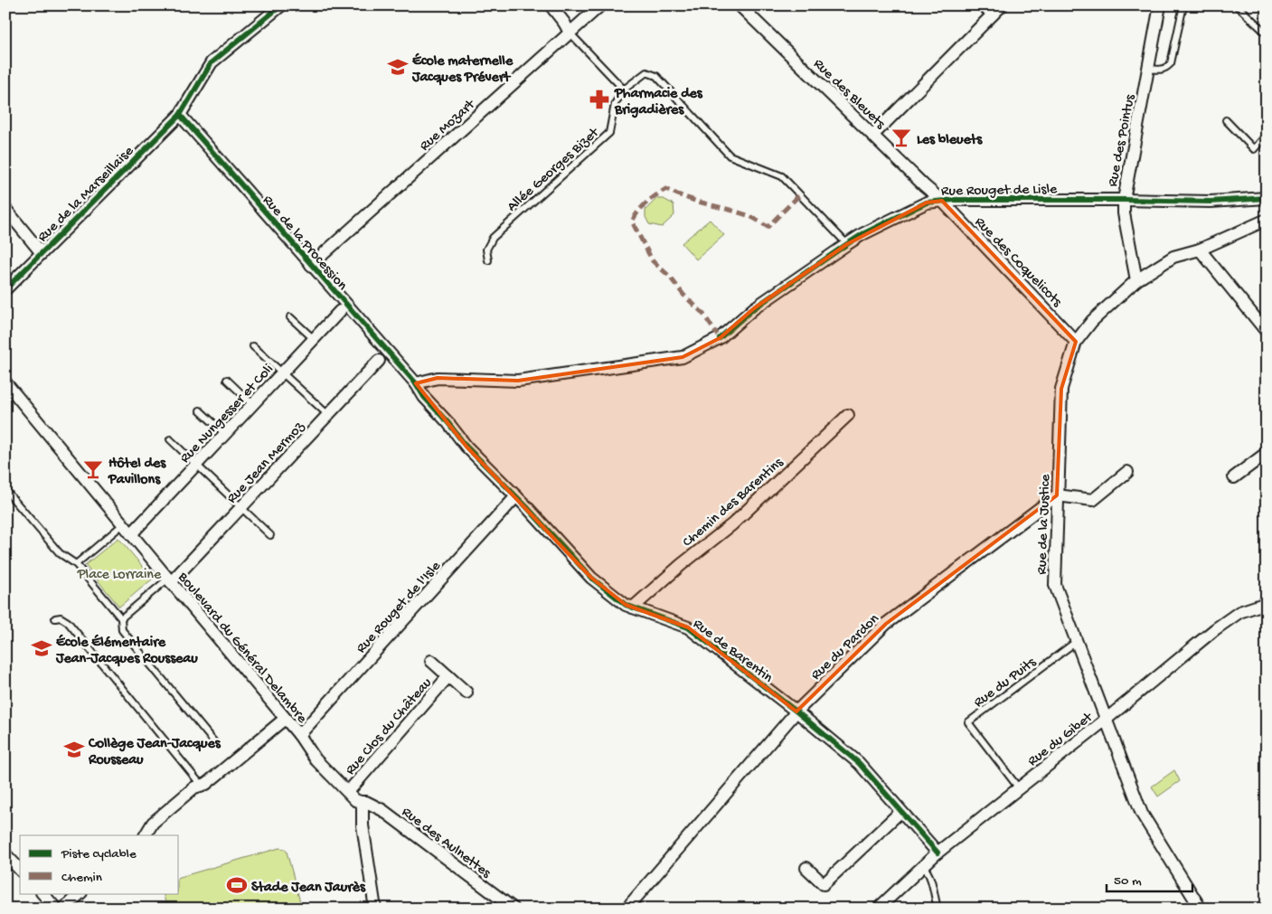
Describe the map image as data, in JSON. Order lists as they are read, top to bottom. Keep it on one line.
{"streets":{"street":["Rue des Bleuets","Rue Mozart","Rue des Pointus","Rue Rouget de Lisle","Rue de la Marseillaise","Rue de la Procession","Rue des Coquelicots","Rue Nungesser et Coli","Rue Jean Mermoz","Chemin des Barentins","Rue de la Justice","Rue Rouget de l'Isle","Rue du Pardon","Boulevard du Général Delambre","Rue de Barentin","Rue Clos du Château","Rue du Gibet","Rue des Aulnettes"],"lane":["Allée Georges Bizet","Rue du Puits"]},"crossings":[["Rue des Bleuets","Rue Rouget de Lisle"],["Rue des Bleuets","Rue des Coquelicots"],["Rue Mozart","Rue de la Procession"],["Rue des Pointus","Rue Rouget de Lisle"],["Rue des Pointus","Rue de la Justice"],["Allée Georges Bizet","Rue Rouget de Lisle"],["Rue Rouget de Lisle","Rue de la Procession"],["Rue Rouget de Lisle","Rue des Coquelicots"],["Rue Rouget de Lisle","Rue de Barentin"],["Rue de la Marseillaise","Rue de la Procession"],["Rue de la Procession","Rue Nungesser et Coli"],["Rue de la Procession","Rue Jean Mermoz"],["Rue de la Procession","Rue de Barentin"],["Rue des Coquelicots","Rue de la Justice"],["Rue Nungesser et Coli","Boulevard du Général Delambre"],["Rue Jean Mermoz","Boulevard du Général Delambre"],["Chemin des Barentins","Rue de Barentin"],["Rue de la Justice","Rue du Pardon"],["Rue de la Justice","Rue du Puits"],["Rue de la Justice","Rue du Gibet"],["Rue Rouget de l'Isle","Boulevard du Général Delambre"],["Rue Rouget de l'Isle","Rue de Barentin"],["Rue du Pardon","Rue de Barentin"],["Boulevard du Général Delambre","Rue Clos du Château"],["Boulevard du Général Delambre","Rue des Aulnettes"],["Rue de Barentin","Rue du Gibet"],["Rue du Puits","Rue du Gibet"]],"parks":["Place Lorraine"],"places":{"school or university":["École maternelle Jacques Prévert","École Élémentaire Jean-Jacques Rousseau","Collège Jean-Jacques Rousseau"],"pharmacy":["Pharmacie des Brigadières"],"bar":["Les bleuets","Hôtel des Pavillons"],"sports":["Stade Jean Jaurès"]},"legend":["Piste cyclable","Chemin"],"scale_bar":"50 m"}
